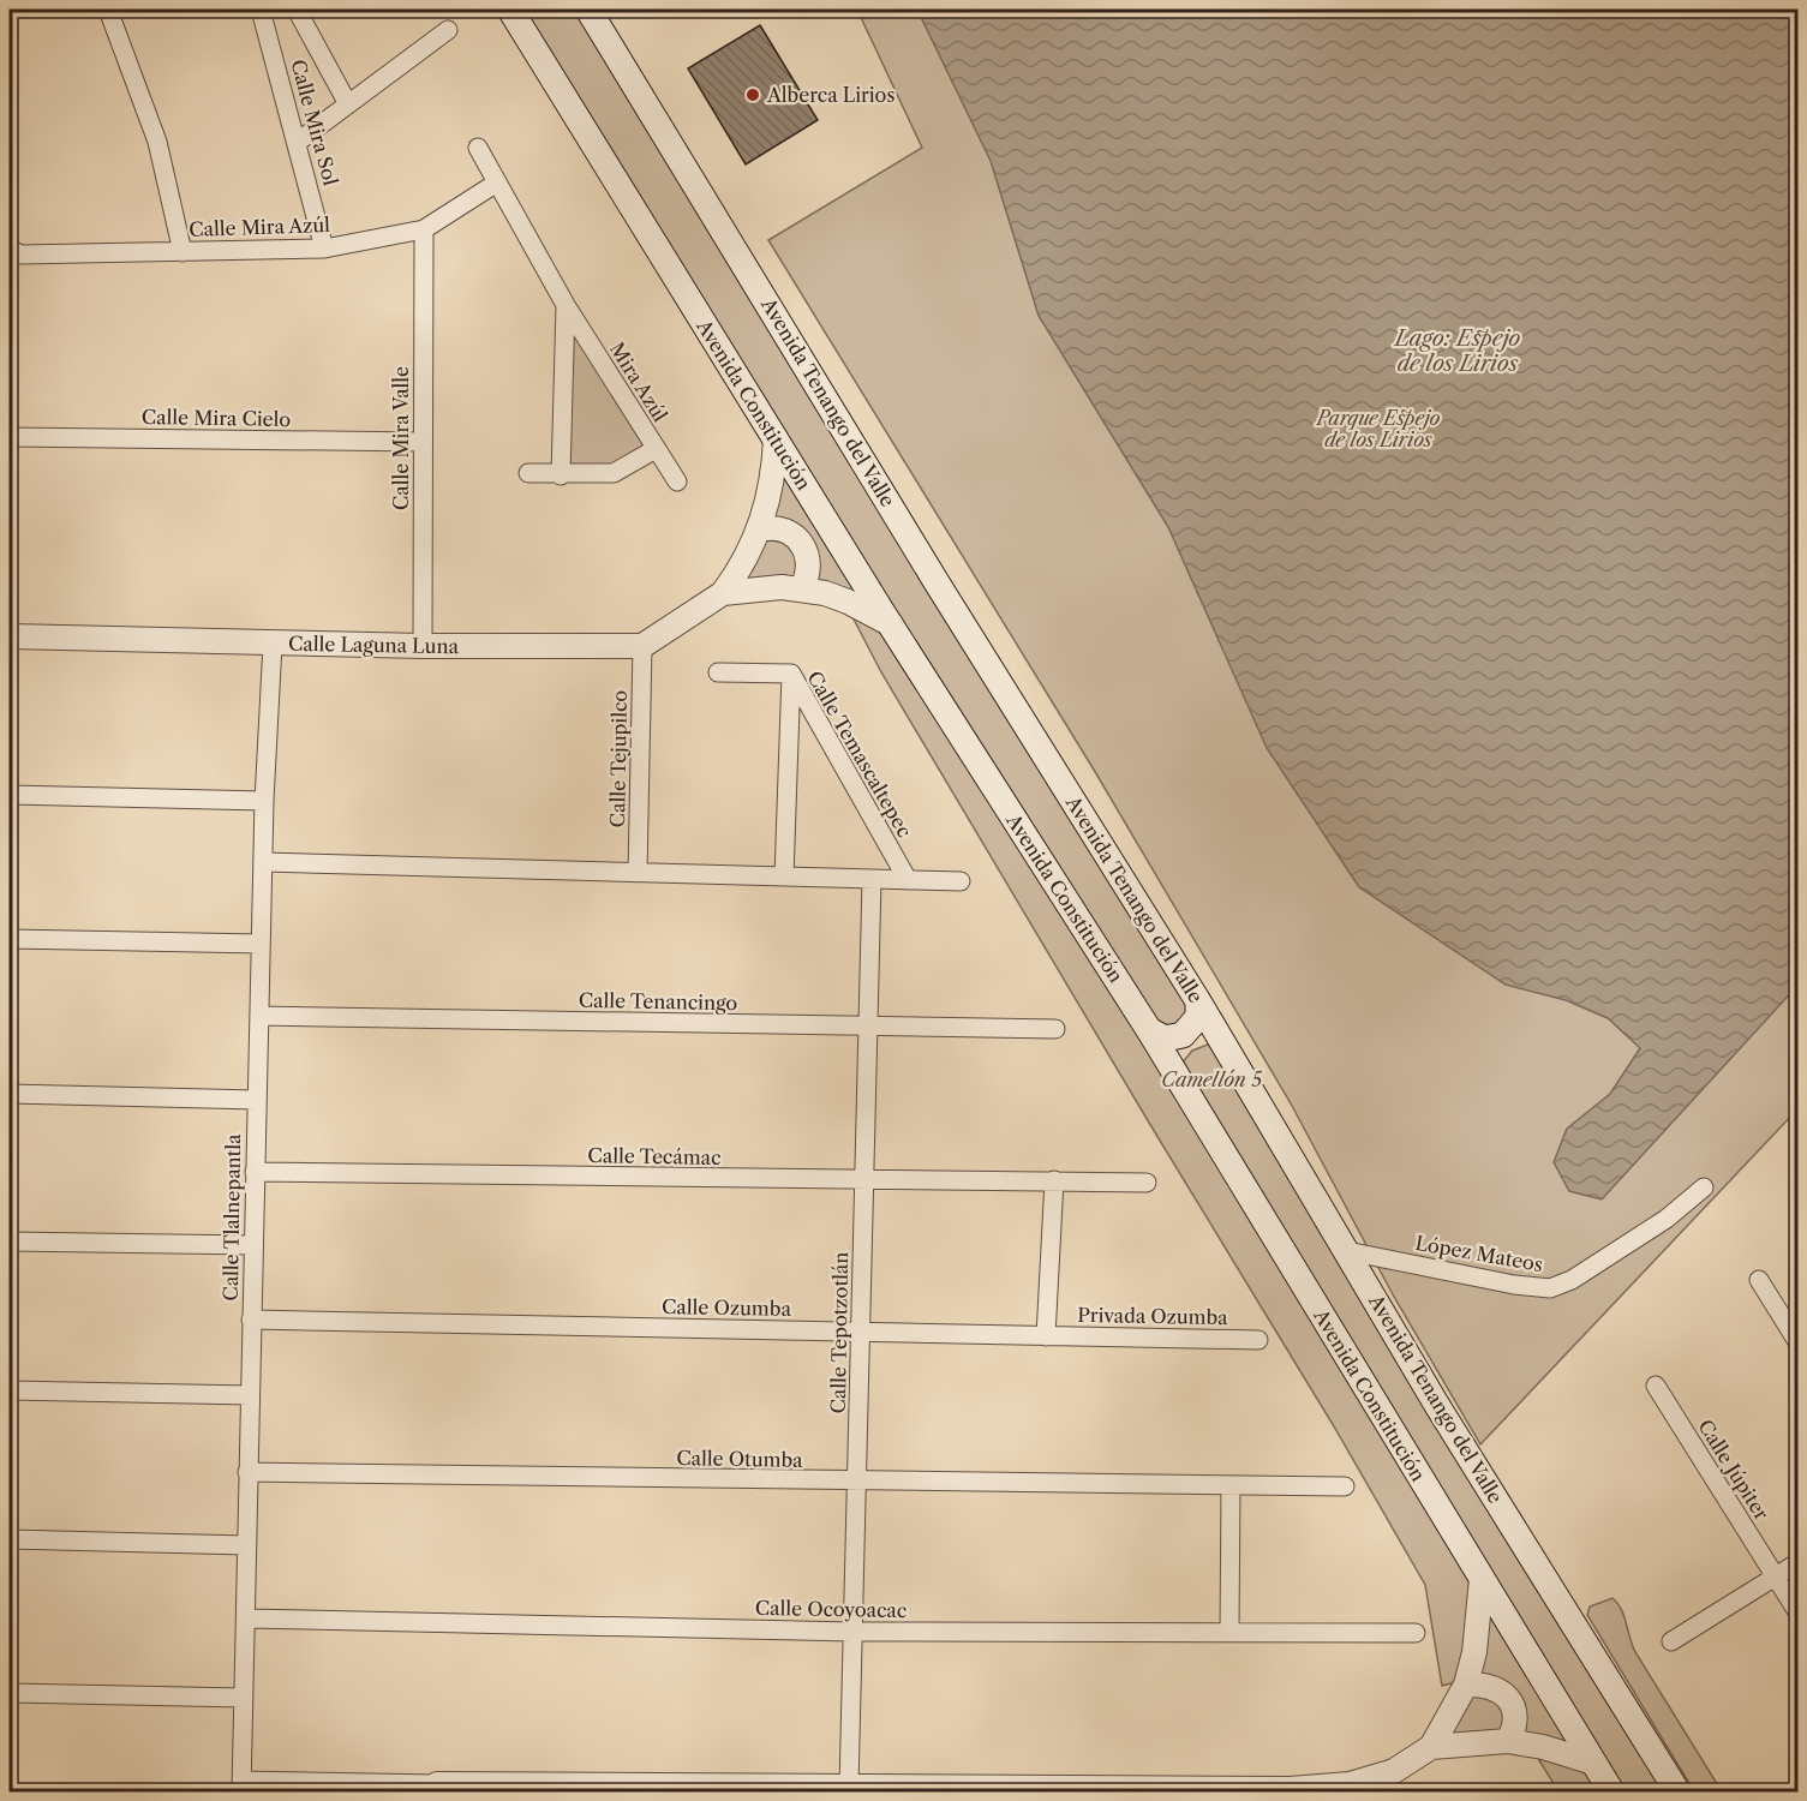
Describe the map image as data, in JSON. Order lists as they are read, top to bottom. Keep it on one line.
{"streets":{"main road":["Avenida Tenango del Valle","Avenida Constitución"],"street":["Calle Mira Sol","Calle Mira Azúl","Mira Azúl","Calle Mira Cielo","Calle Mira Valle","Calle Laguna Luna","Calle Temascaltepec","Calle Tejupilco","Calle Tenancingo","Calle Tecámac","Calle Tlalnepantla","López Mateos","Calle Ozumba","Privada Ozumba","Calle Tepotzotlán","Calle Otumba","Calle Júpiter","Calle Ocoyoacac"]},"crossings":[["Calle Mira Sol","Calle Mira Azúl"],["Calle Mira Azúl","Mira Azúl"],["Calle Mira Azúl","Calle Mira Valle"],["Avenida Tenango del Valle","López Mateos"],["Calle Mira Cielo","Calle Mira Valle"],["Calle Mira Valle","Calle Laguna Luna"],["Calle Laguna Luna","Calle Tejupilco"],["Calle Laguna Luna","Calle Tlalnepantla"],["Calle Tenancingo","Calle Tlalnepantla"],["Calle Tenancingo","Calle Tepotzotlán"],["Calle Tecámac","Calle Tlalnepantla"],["Calle Tecámac","Calle Tepotzotlán"],["Calle Tlalnepantla","Calle Ozumba"],["Calle Tlalnepantla","Calle Otumba"],["Calle Tlalnepantla","Calle Ocoyoacac"],["Calle Ozumba","Privada Ozumba"],["Calle Ozumba","Calle Tepotzotlán"],["Calle Tepotzotlán","Calle Otumba"],["Calle Tepotzotlán","Calle Ocoyoacac"]],"water":["Lago: Espejo de los Lirios"],"parks":["Parque Espejo de los Lirios","Camellón 5"],"places":["Alberca Lirios"]}
